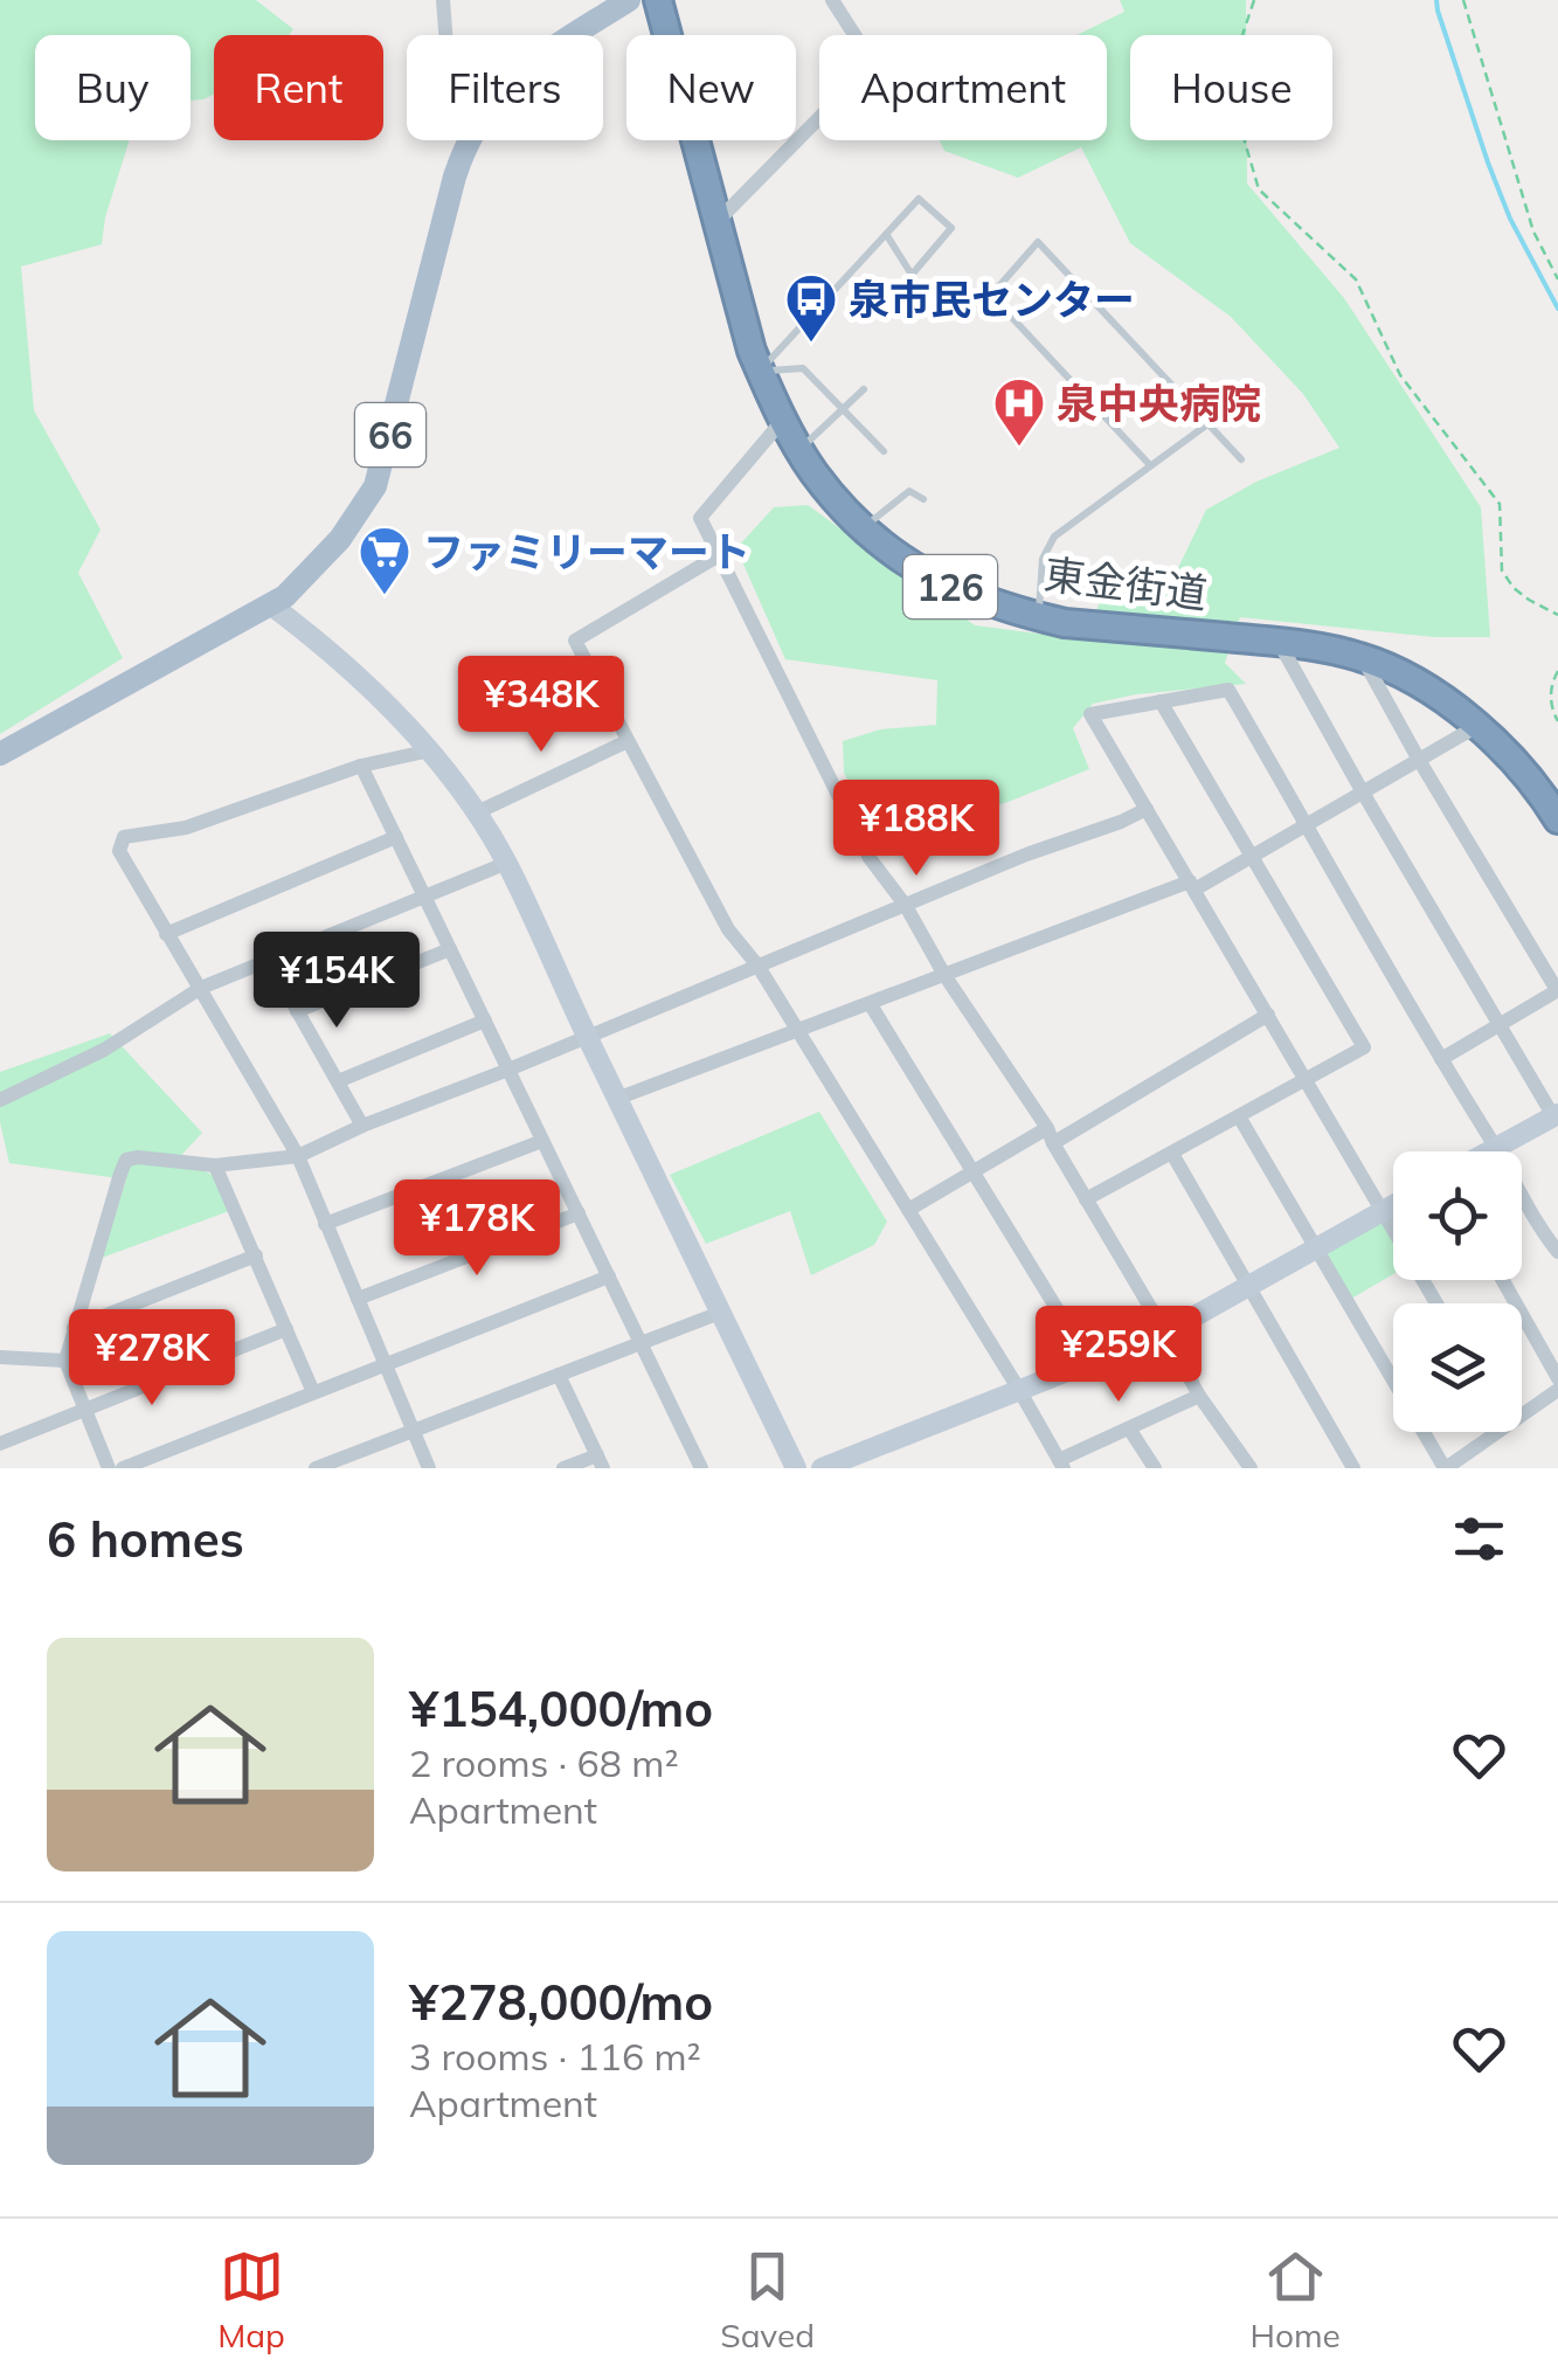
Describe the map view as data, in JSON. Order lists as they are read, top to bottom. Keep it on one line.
{"streets":{"highway":["東金街道","126"],"main road":["66"]},"places":{"bus stop":["泉市民センター"],"hospital":["泉中央病院"],"supermarket":["ファミリーマート"]},"page":{"chip":["Buy","Rent","Filters","New","Apartment","House"],"price":["¥348K","¥188K","¥154K","¥178K","¥259K","¥278K"],"heading":"6 homes","list":[{"name":"¥154,000/mo","note":"2 rooms · 68 m² · Apartment"},{"name":"¥278,000/mo","note":"3 rooms · 116 m² · Apartment"}],"tabs":["Map","Saved","Home"]}}
